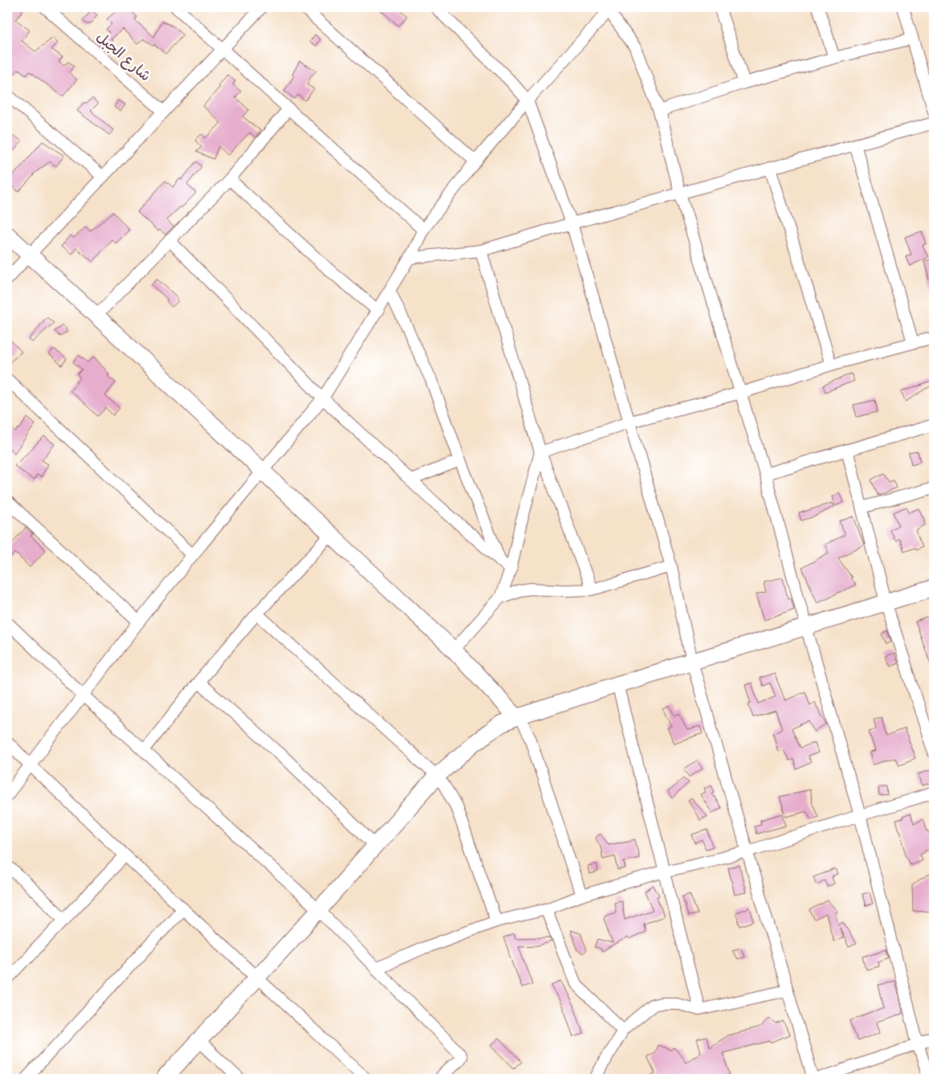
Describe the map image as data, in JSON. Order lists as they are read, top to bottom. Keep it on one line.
{"streets":{"street":["شارع الجبل"]}}
